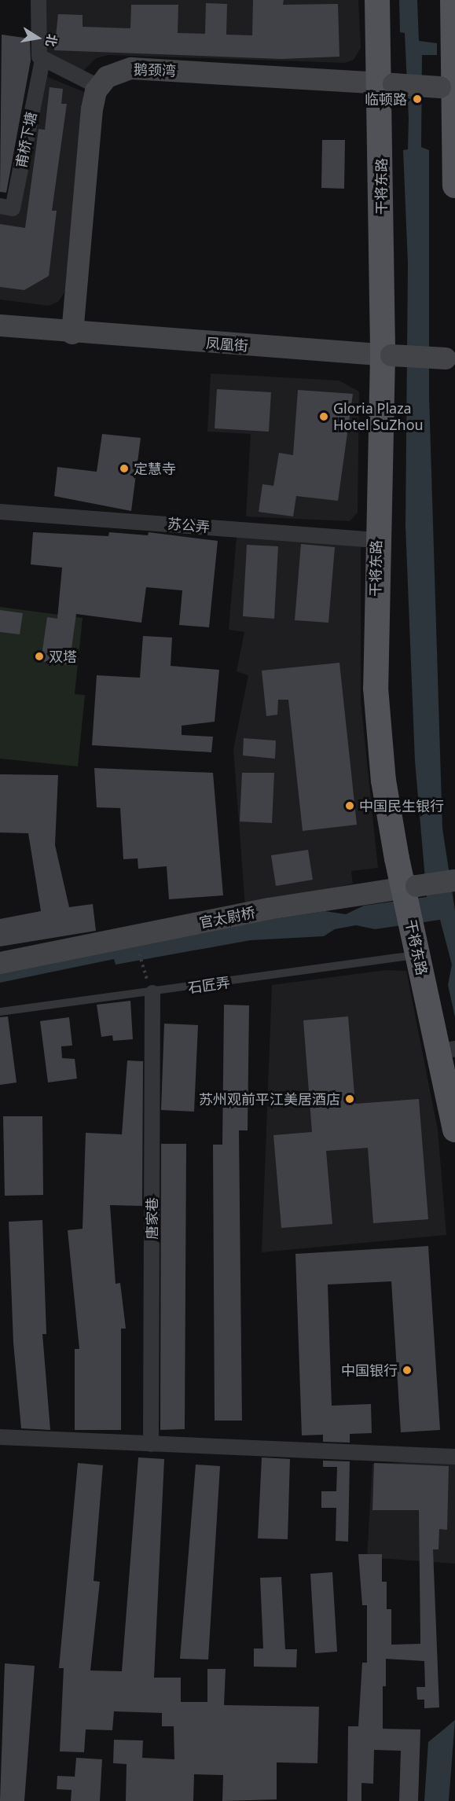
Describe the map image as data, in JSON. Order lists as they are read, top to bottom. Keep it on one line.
{"streets":{"main road":["鹅颈湾","干将东路","凤凰街","官太尉桥"],"street":["甫桥下塘","苏公弄","唐家巷"],"lane":["石匠弄"]},"crossings":[["鹅颈湾","干将东路"],["干将东路","凤凰街"],["干将东路","苏公弄"],["干将东路","官太尉桥"],["干将东路","石匠弄"],["石匠弄","唐家巷"]],"places":["临顿路","Gloria Plaza Hotel SuZhou","定慧寺","双塔","中国民生银行","苏州观前平江美居酒店","中国银行"],"north":"right"}
